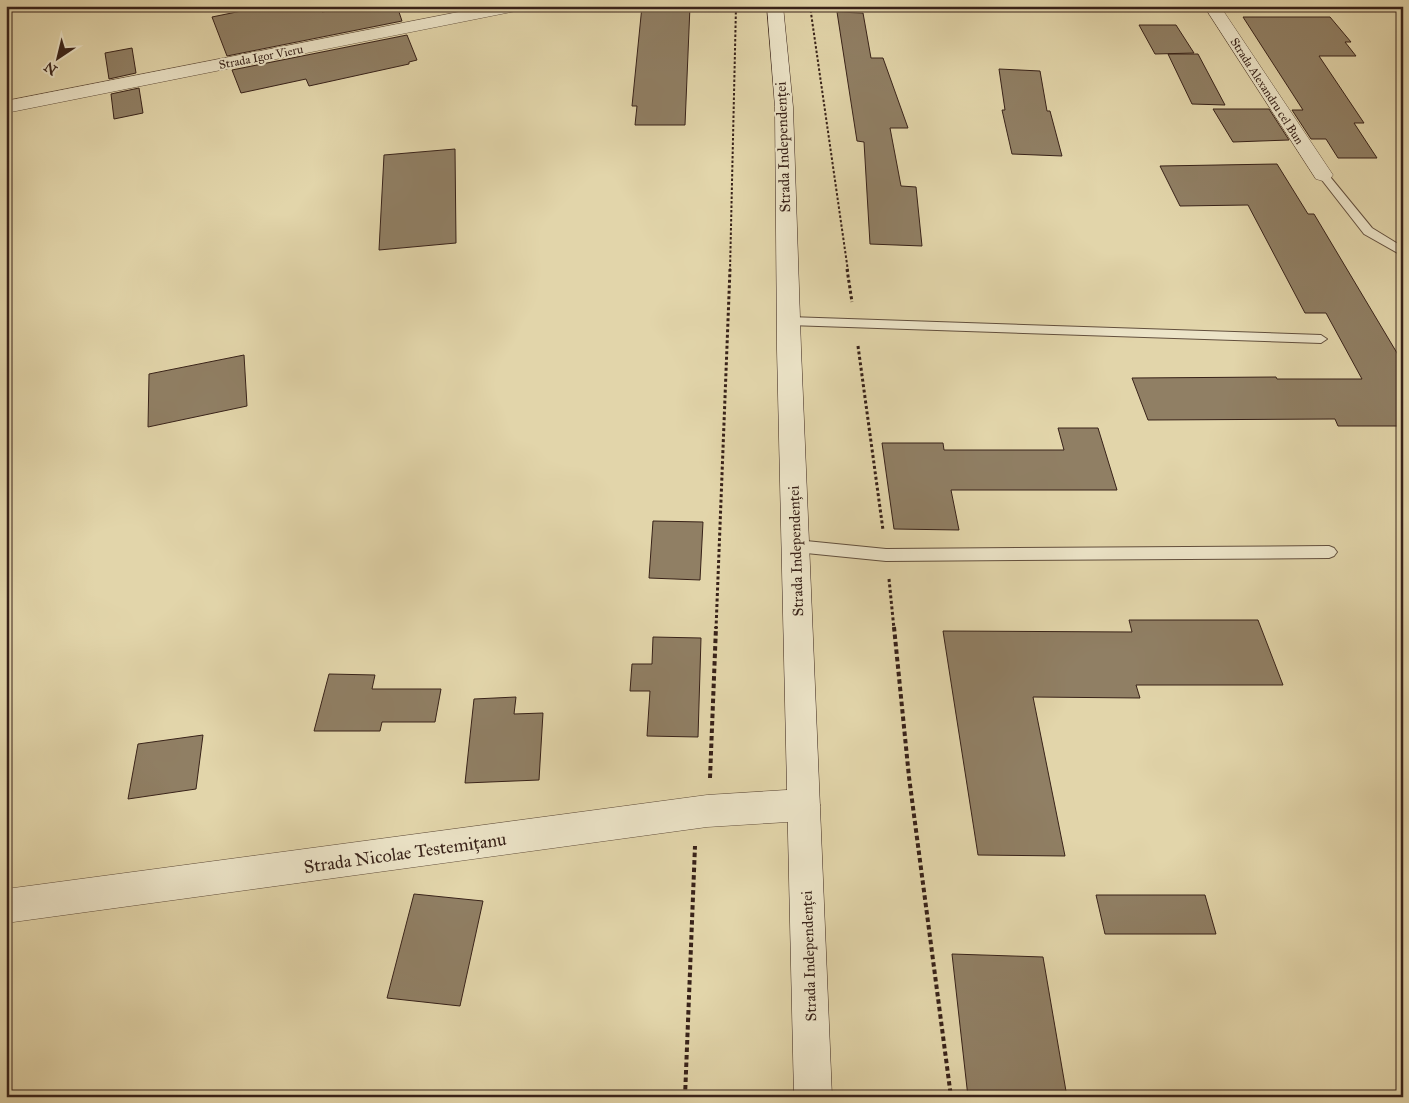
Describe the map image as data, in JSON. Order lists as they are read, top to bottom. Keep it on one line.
{"streets":{"street":["Strada Igor Vieru","Strada Alexandru cel Bun","Strada Independenței","Strada Nicolae Testemițanu"]},"crossings":[["Strada Independenței","Strada Nicolae Testemițanu"]],"north":"bottom left"}
